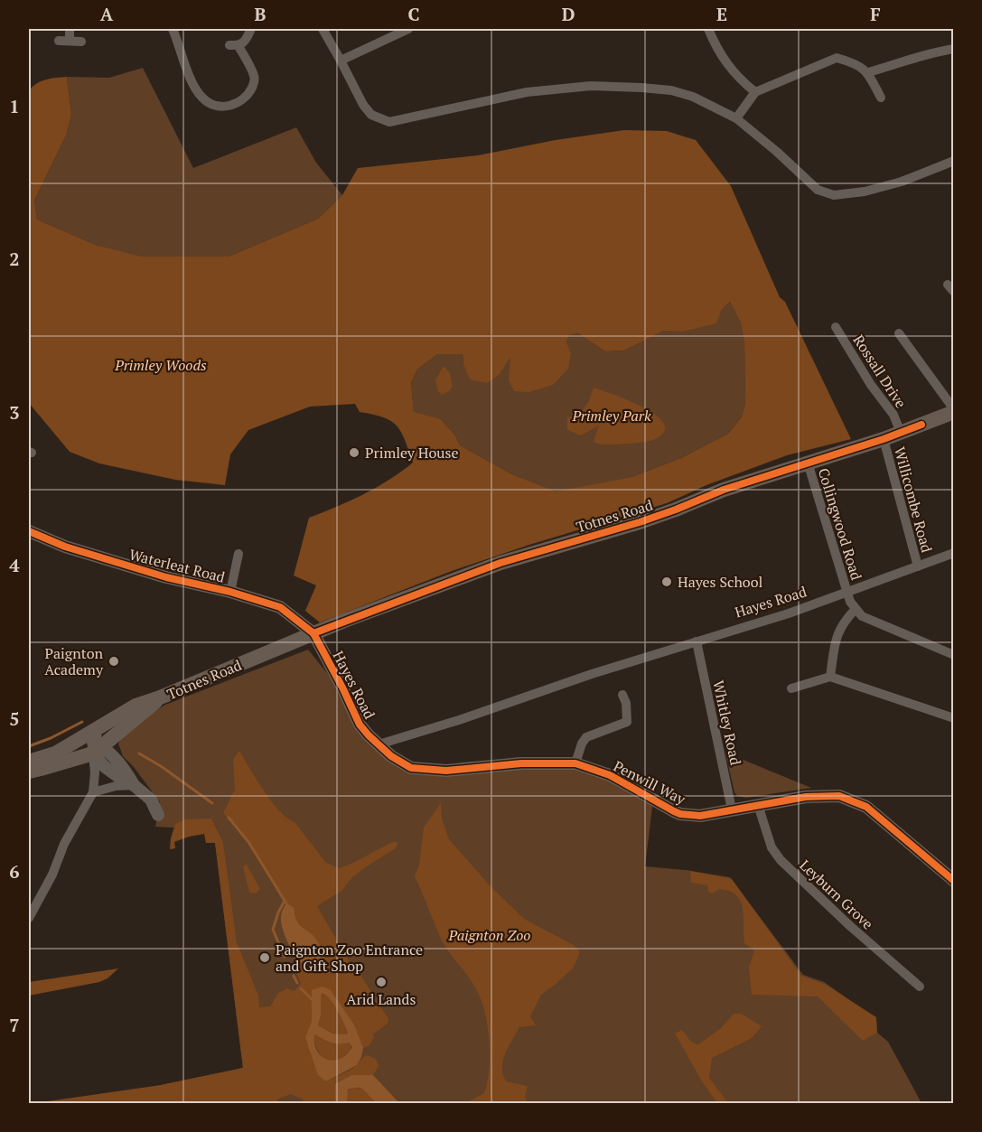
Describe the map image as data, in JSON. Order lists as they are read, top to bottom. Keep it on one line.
{"streets":{"main road":["Totnes Road"],"street":["Rossall Drive","Willicombe Road","Collingwood Road","Waterleat Road","Hayes Road","Whitley Road","Penwill Way","Leyburn Grove"]},"crossings":[["Rossall Drive","Totnes Road"],["Willicombe Road","Totnes Road"],["Willicombe Road","Hayes Road"],["Totnes Road","Collingwood Road"],["Totnes Road","Waterleat Road"],["Totnes Road","Hayes Road"],["Collingwood Road","Hayes Road"],["Waterleat Road","Hayes Road"],["Hayes Road","Whitley Road"],["Hayes Road","Penwill Way"],["Whitley Road","Penwill Way"],["Penwill Way","Leyburn Grove"]],"parks":["Primley Woods","Primley Park","Paignton Zoo"],"places":["Primley House","Hayes School","Paignton Academy","Paignton Zoo Entrance and Gift Shop","Arid Lands"],"grid":{"columns":["A","B","C","D","E","F"],"rows":["1","2","3","4","5","6","7"]}}
